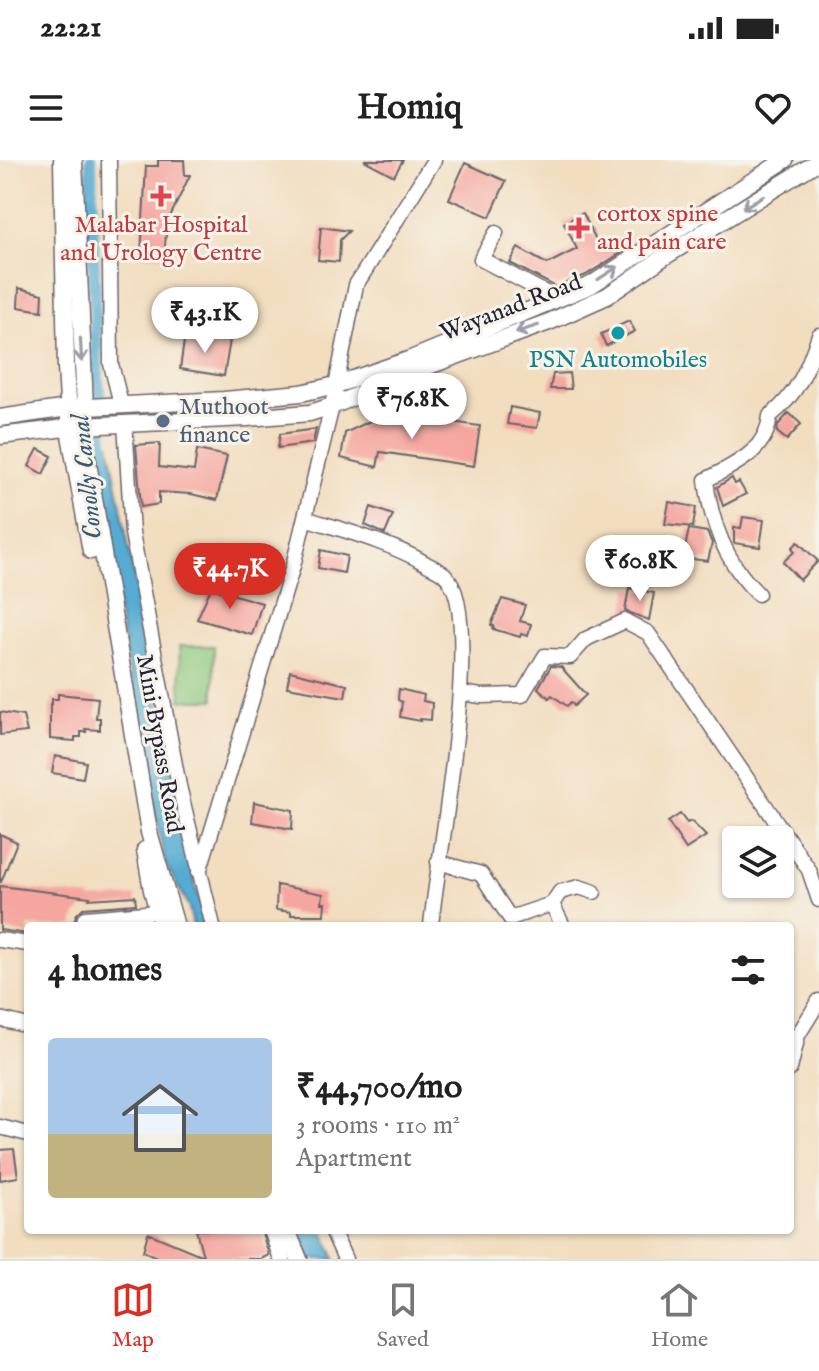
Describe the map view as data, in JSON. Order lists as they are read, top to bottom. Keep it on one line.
{"streets":{"main road":["Wayanad Road","Mini Bypass Road"]},"crossings":[["Wayanad Road","Mini Bypass Road"]],"water":["Conolly Canal"],"places":{"health":["Malabar Hospital and Urology Centre","cortox spine and pain care"],"other":["PSN Automobiles","Muthoot finance"]},"page":{"status":"22:21","header":"Homiq","price":["₹43.1K","₹76.8K","₹60.8K","₹44.7K"],"heading":"4 homes","list":[{"name":"₹44,700/mo","note":"3 rooms · 110 m² · Apartment"}],"tabs":["Map","Saved","Home"]}}
